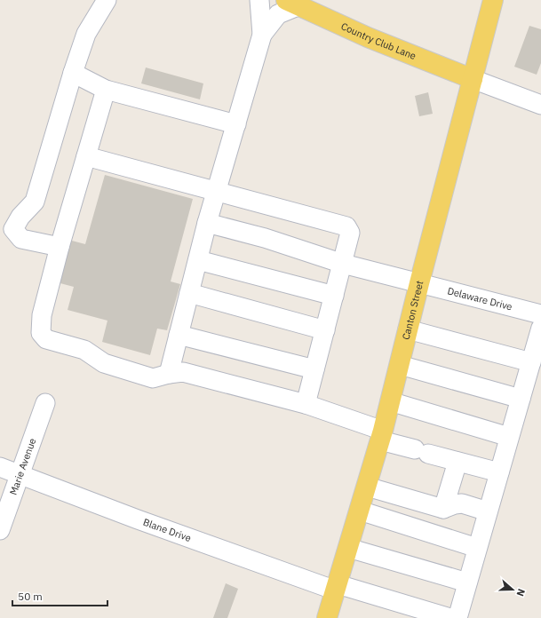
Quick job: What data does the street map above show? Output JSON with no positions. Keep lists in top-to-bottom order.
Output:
{
  "streets": {
    "main road": ["Country Club Lane", "Canton Street"],
    "street": ["Delaware Drive", "Marie Avenue", "Blane Drive"]
  },
  "crossings": [
    ["Country Club Lane", "Canton Street"],
    ["Delaware Drive", "Canton Street"],
    ["Canton Street", "Blane Drive"],
    ["Marie Avenue", "Blane Drive"]
  ],
  "scale_bar": "50 m",
  "north": "right"
}
